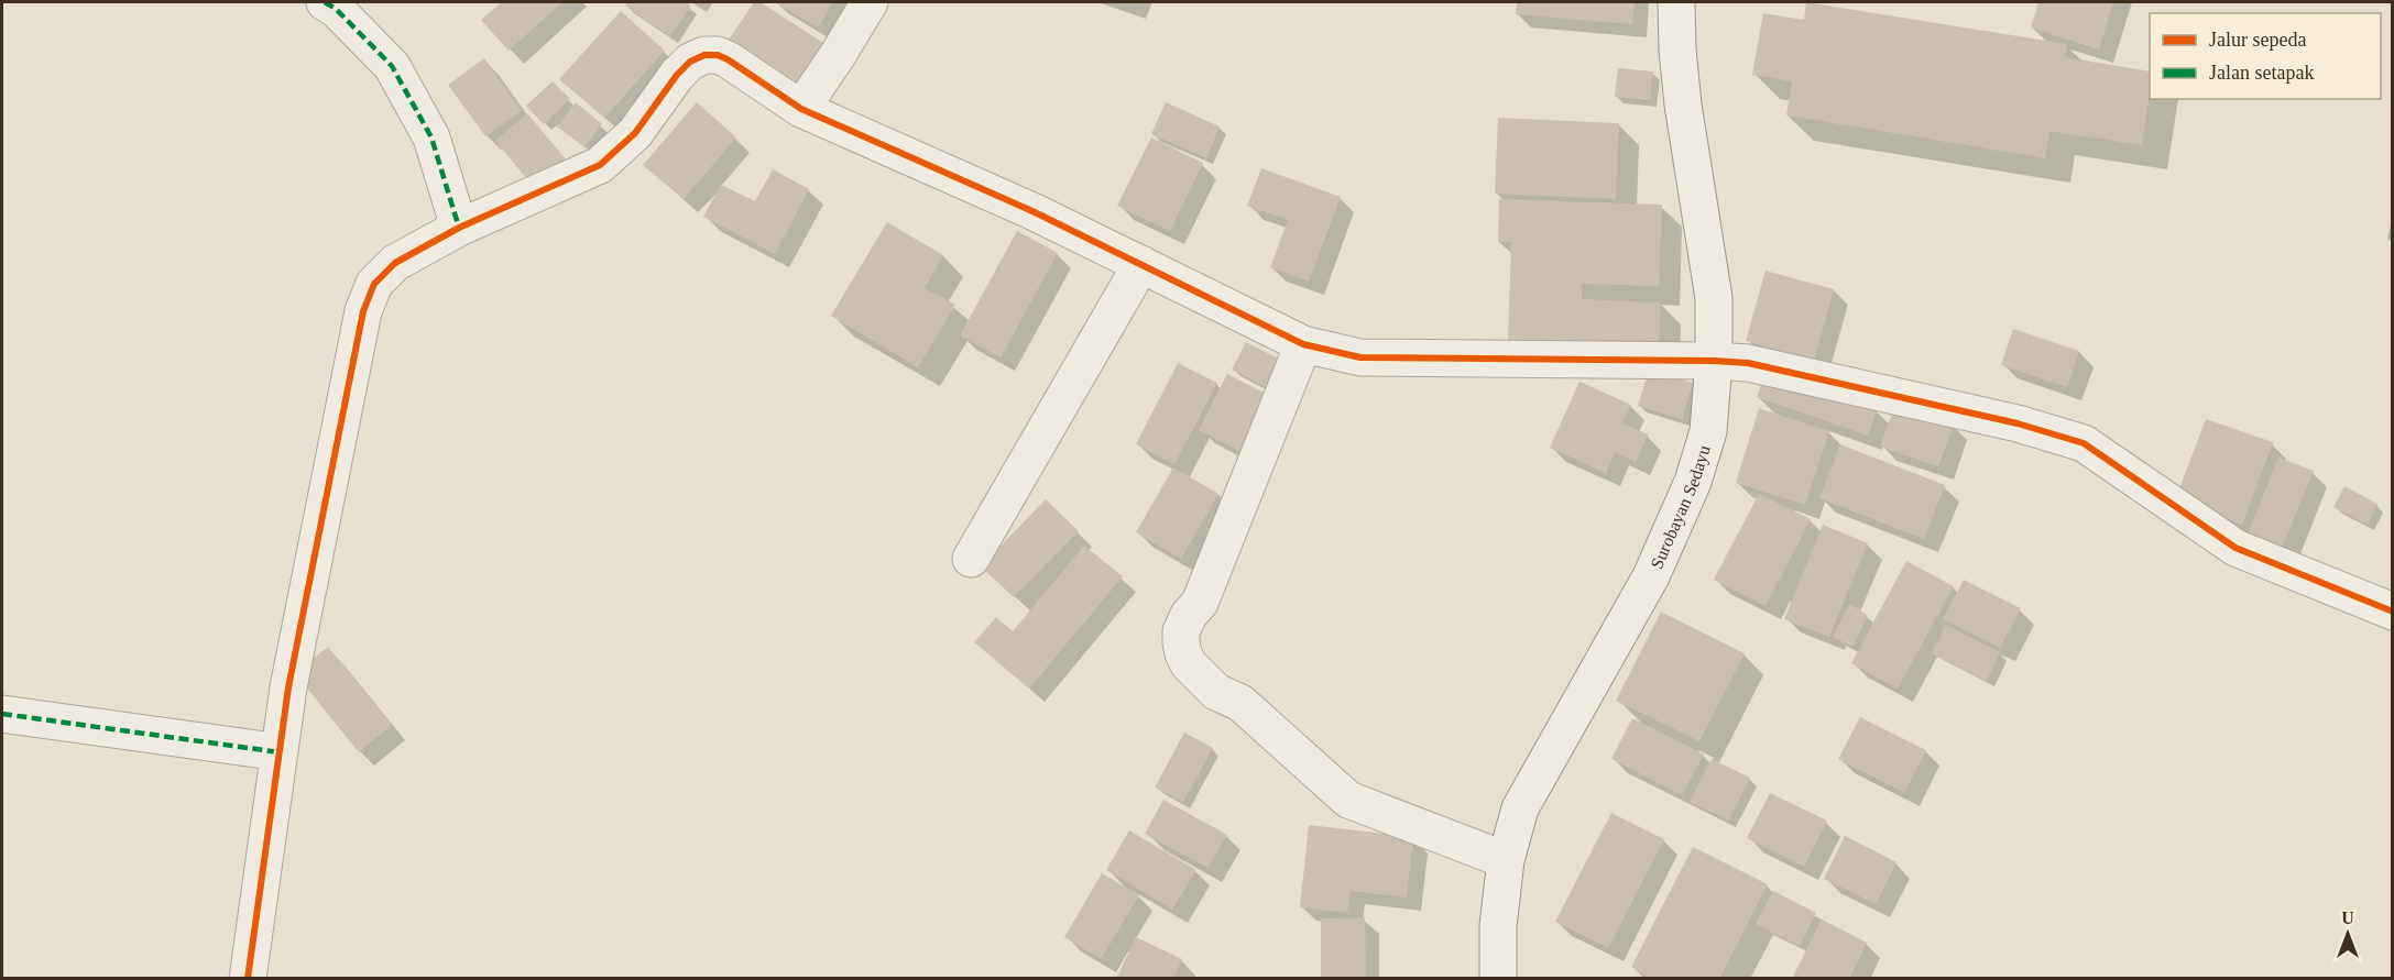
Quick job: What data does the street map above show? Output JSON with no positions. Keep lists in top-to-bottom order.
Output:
{
  "streets": {
    "street": ["Surobayan Sedayu"]
  },
  "legend": ["Jalur sepeda", "Jalan setapak"],
  "north": "top"
}
